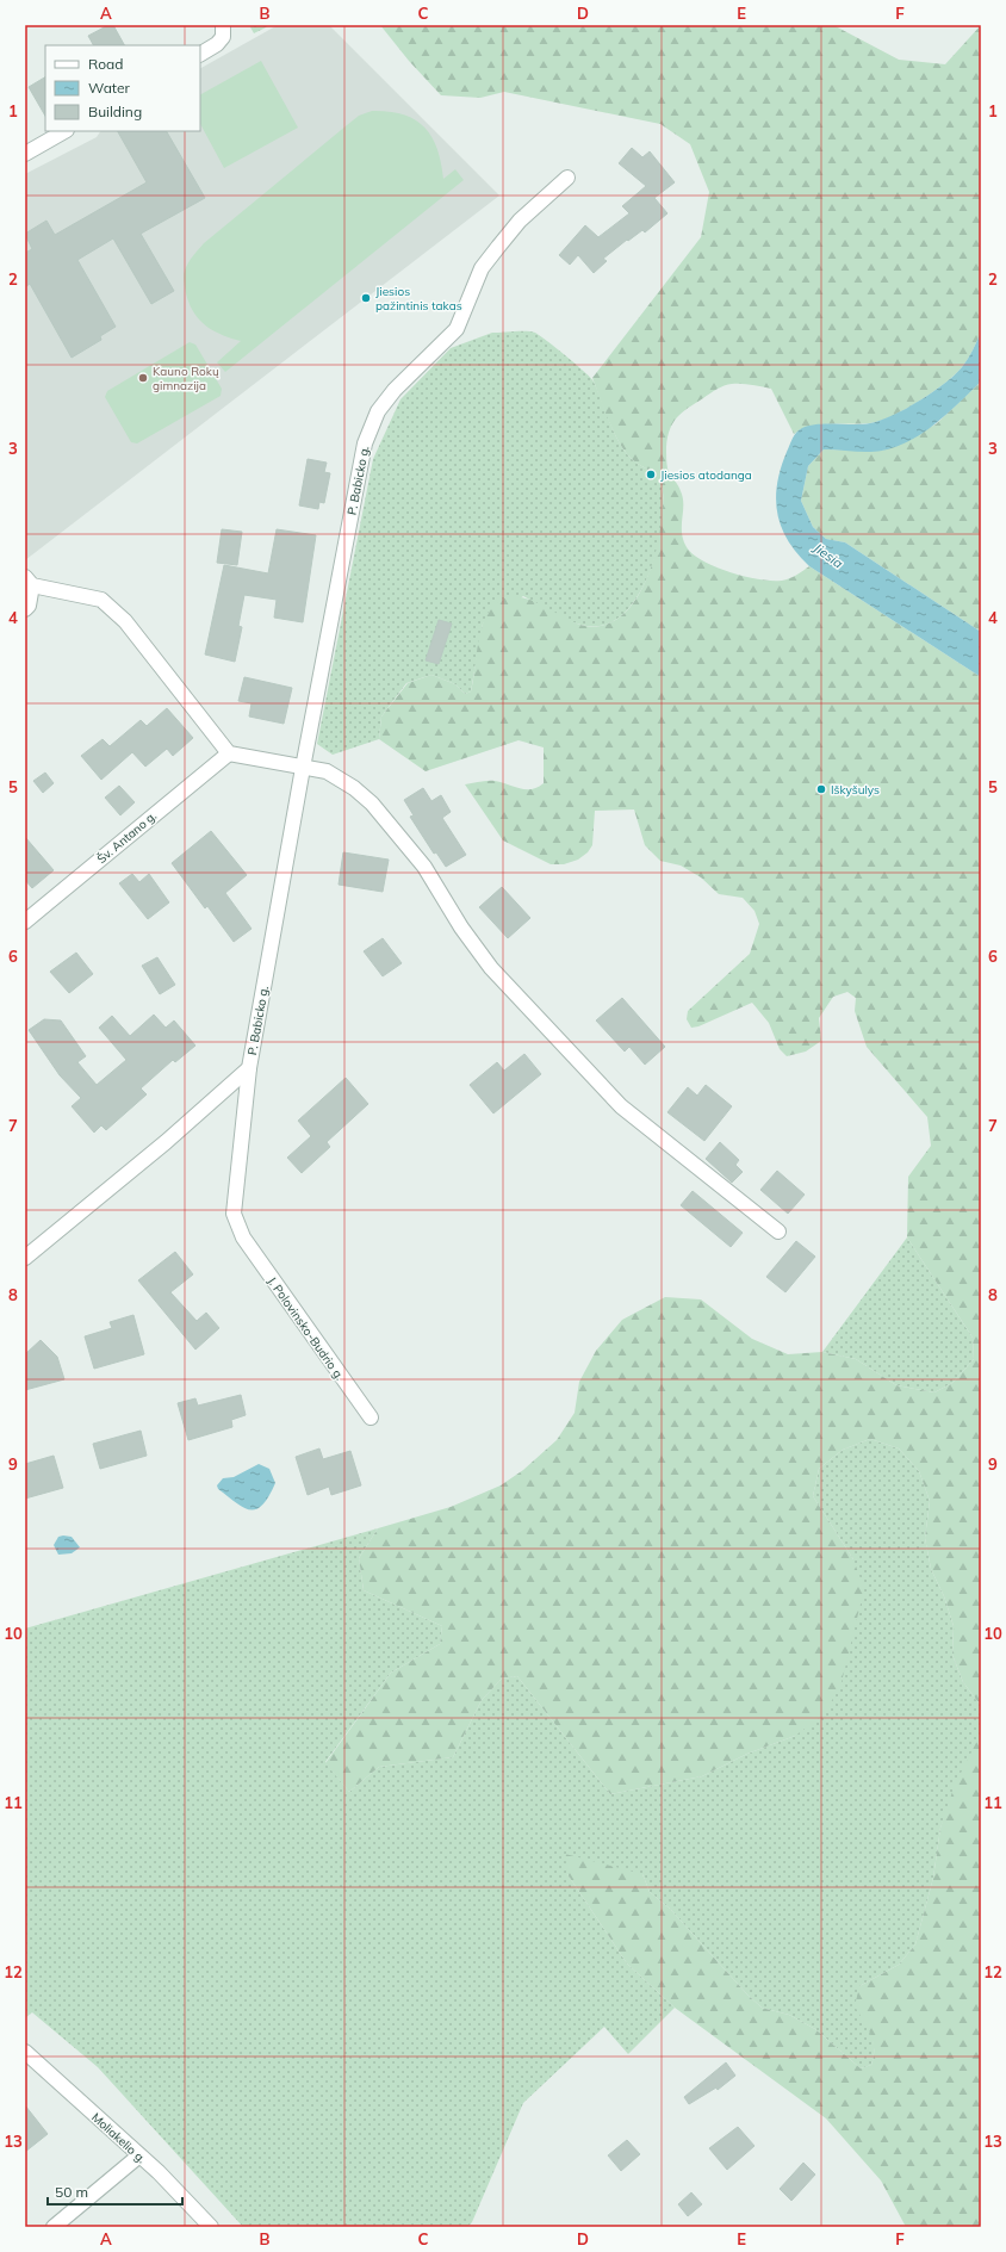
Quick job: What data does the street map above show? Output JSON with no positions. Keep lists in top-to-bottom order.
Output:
{
  "streets": {
    "street": [
      "P. Babicko g.",
      "Šv. Antano g.",
      "J. Polovinsko-Budrio g.",
      "Moliakelio g."
    ]
  },
  "crossings": [
    ["P. Babicko g.", "J. Polovinsko-Budrio g."]
  ],
  "water": ["Jiesia"],
  "places": [
    "Jiesios pažintinis takas",
    "Kauno Rokų gimnazija",
    "Jiesios atodanga",
    "Iškyšulys"
  ],
  "legend": ["Road", "Water", "Building"],
  "scale_bar": "50 m",
  "grid": {
    "columns": [
      "A",
      "B",
      "C",
      "D",
      "E",
      "F"
    ],
    "rows": [
      "1",
      "2",
      "3",
      "4",
      "5",
      "6",
      "7",
      "8",
      "9",
      "10",
      "11",
      "12",
      "13"
    ]
  }
}
